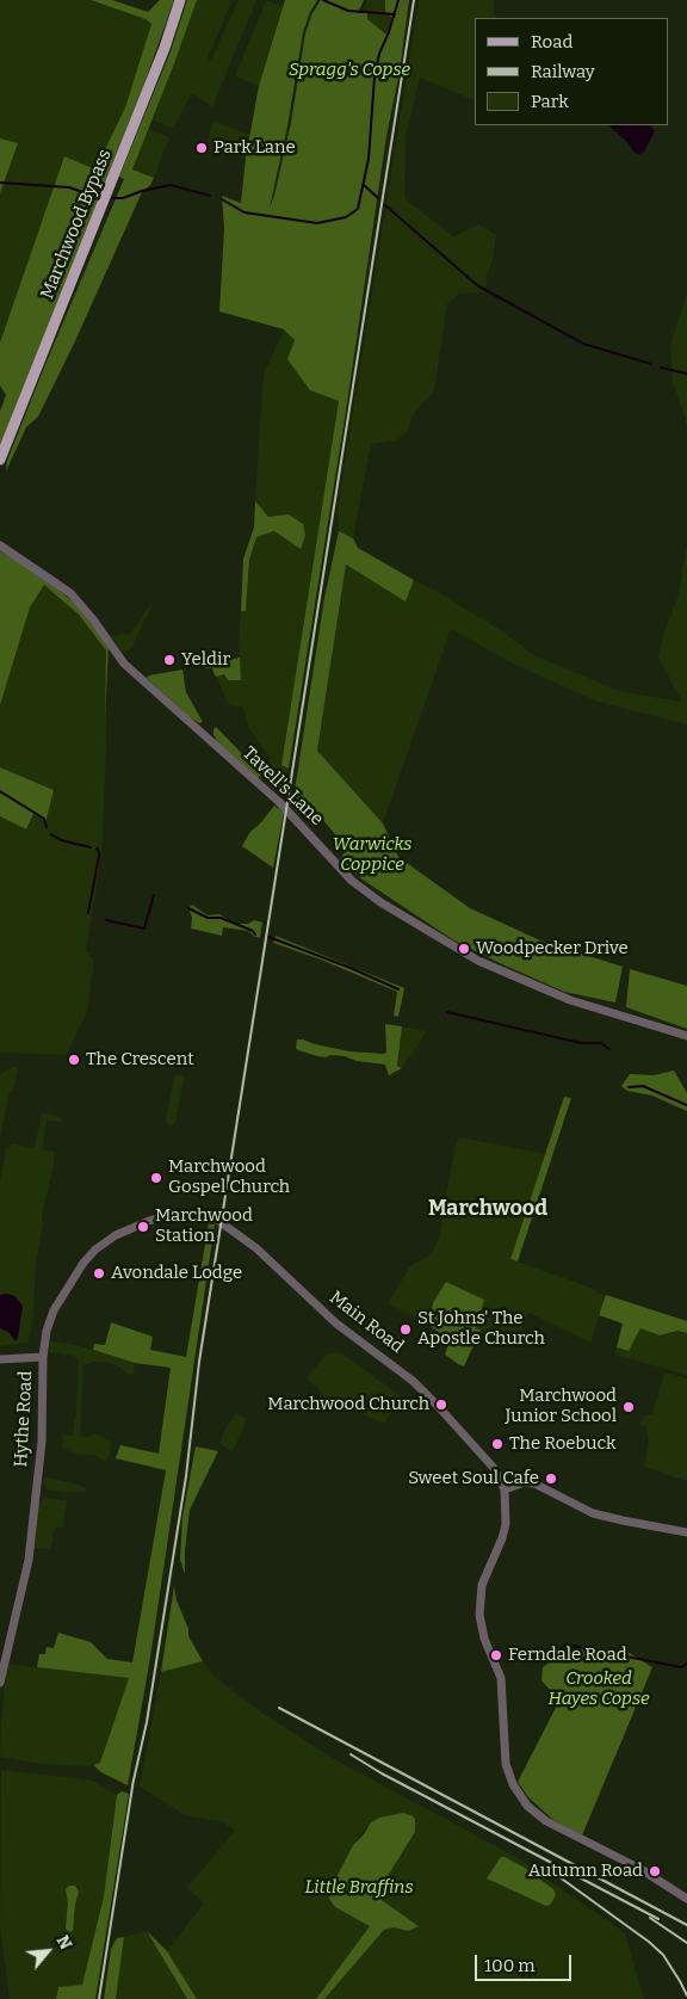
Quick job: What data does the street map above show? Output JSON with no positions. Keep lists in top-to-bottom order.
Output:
{
  "streets": {
    "main road": ["Marchwood Bypass"],
    "street": ["Tavell's Lane", "Main Road", "Hythe Road"]
  },
  "crossings": [
    ["Main Road", "Hythe Road"]
  ],
  "districts": ["Marchwood"],
  "parks": [
    "Spragg's Copse",
    "Warwicks Coppice",
    "Crooked Hayes Copse",
    "Little Braffins"
  ],
  "places": [
    "Park Lane",
    "Yeldir",
    "Woodpecker Drive",
    "The Crescent",
    "Marchwood Gospel Church",
    "Marchwood Station",
    "Avondale Lodge",
    "St Johns' The Apostle Church",
    "Marchwood Church",
    "Marchwood Junior School",
    "The Roebuck",
    "Sweet Soul Cafe",
    "Ferndale Road",
    "Autumn Road"
  ],
  "legend": ["Road", "Railway", "Park"],
  "scale_bar": "100 m",
  "north": "top right"
}
